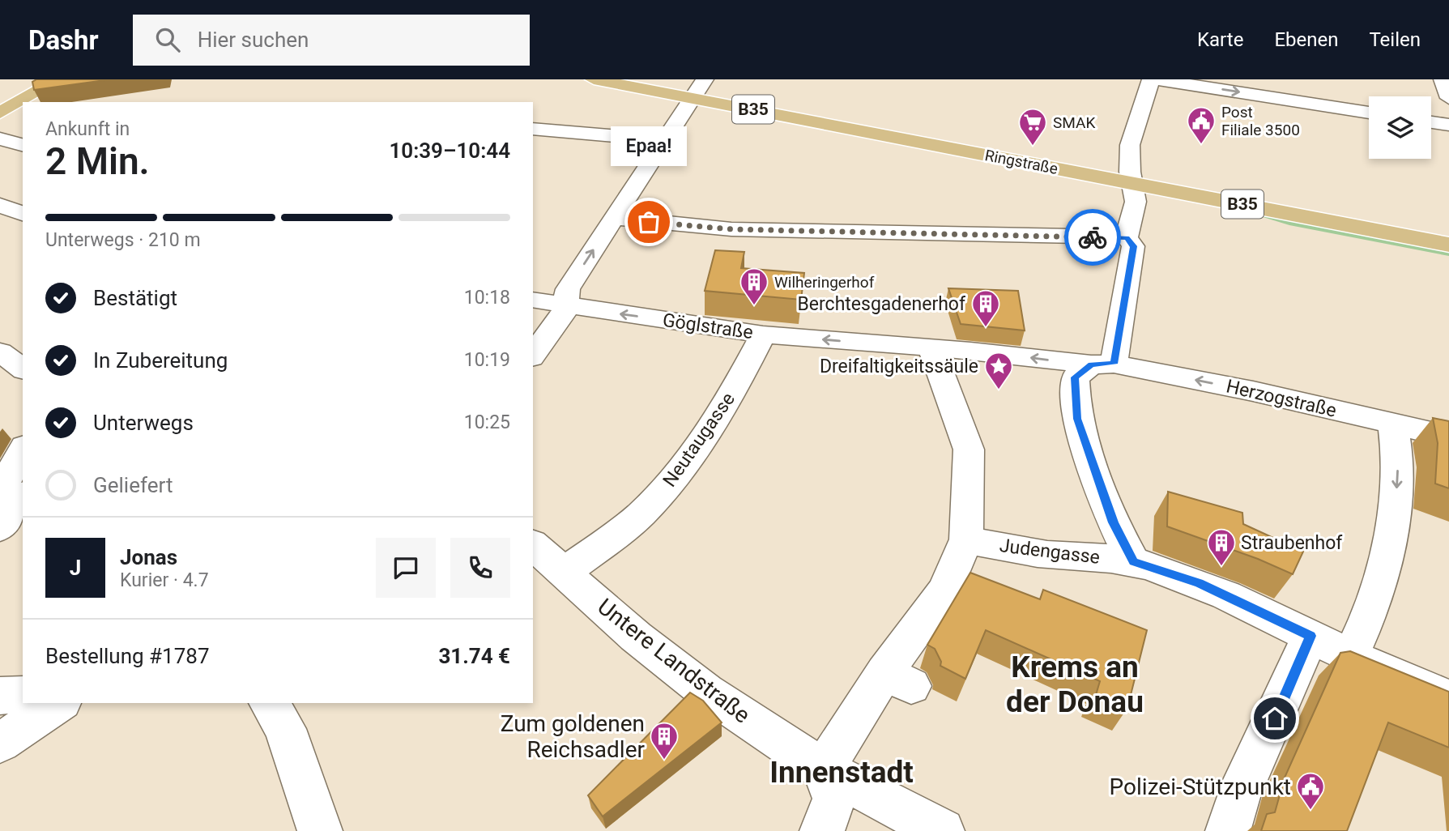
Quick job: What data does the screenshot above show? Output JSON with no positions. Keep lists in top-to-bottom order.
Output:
{
  "streets": {
    "main road": ["B35", "Ringstraße"],
    "street": [
      "Göglstraße",
      "Herzogstraße",
      "Neutaugasse",
      "Judengasse",
      "Untere Landstraße"
    ]
  },
  "crossings": [
    ["Göglstraße", "Herzogstraße"],
    ["Göglstraße", "Neutaugasse"],
    ["Neutaugasse", "Untere Landstraße"]
  ],
  "districts": ["Krems an der Donau", "Innenstadt"],
  "places": {
    "public building": ["Post Filiale 3500", "Polizei-Stützpunkt"],
    "supermarket": ["SMAK"],
    "other": ["Epaa!"],
    "building": [
      "Wilheringerhof",
      "Berchtesgadenerhof",
      "Straubenhof",
      "Zum goldenen Reichsadler"
    ],
    "place": ["Dreifaltigkeitssäule"]
  },
  "page": {
    "header": "Dashr",
    "search": "Hier suchen",
    "nav": ["Karte", "Ebenen", "Teilen"],
    "heading": ["2 Min.", "Ankunft in", "10:39–10:44"],
    "panel": [
      "Jonas",
      "Kurier · 4.7",
      "Bestellung #1787",
      "31.74 €"
    ],
    "bubble": "Epaa!",
    "bar": "Unterwegs · 210 m",
    "list": [
      ["Bestätigt", "10:18"],
      ["In Zubereitung", "10:19"],
      ["Unterwegs", "10:25"],
      "Geliefert"
    ],
    "round": "J"
  }
}
